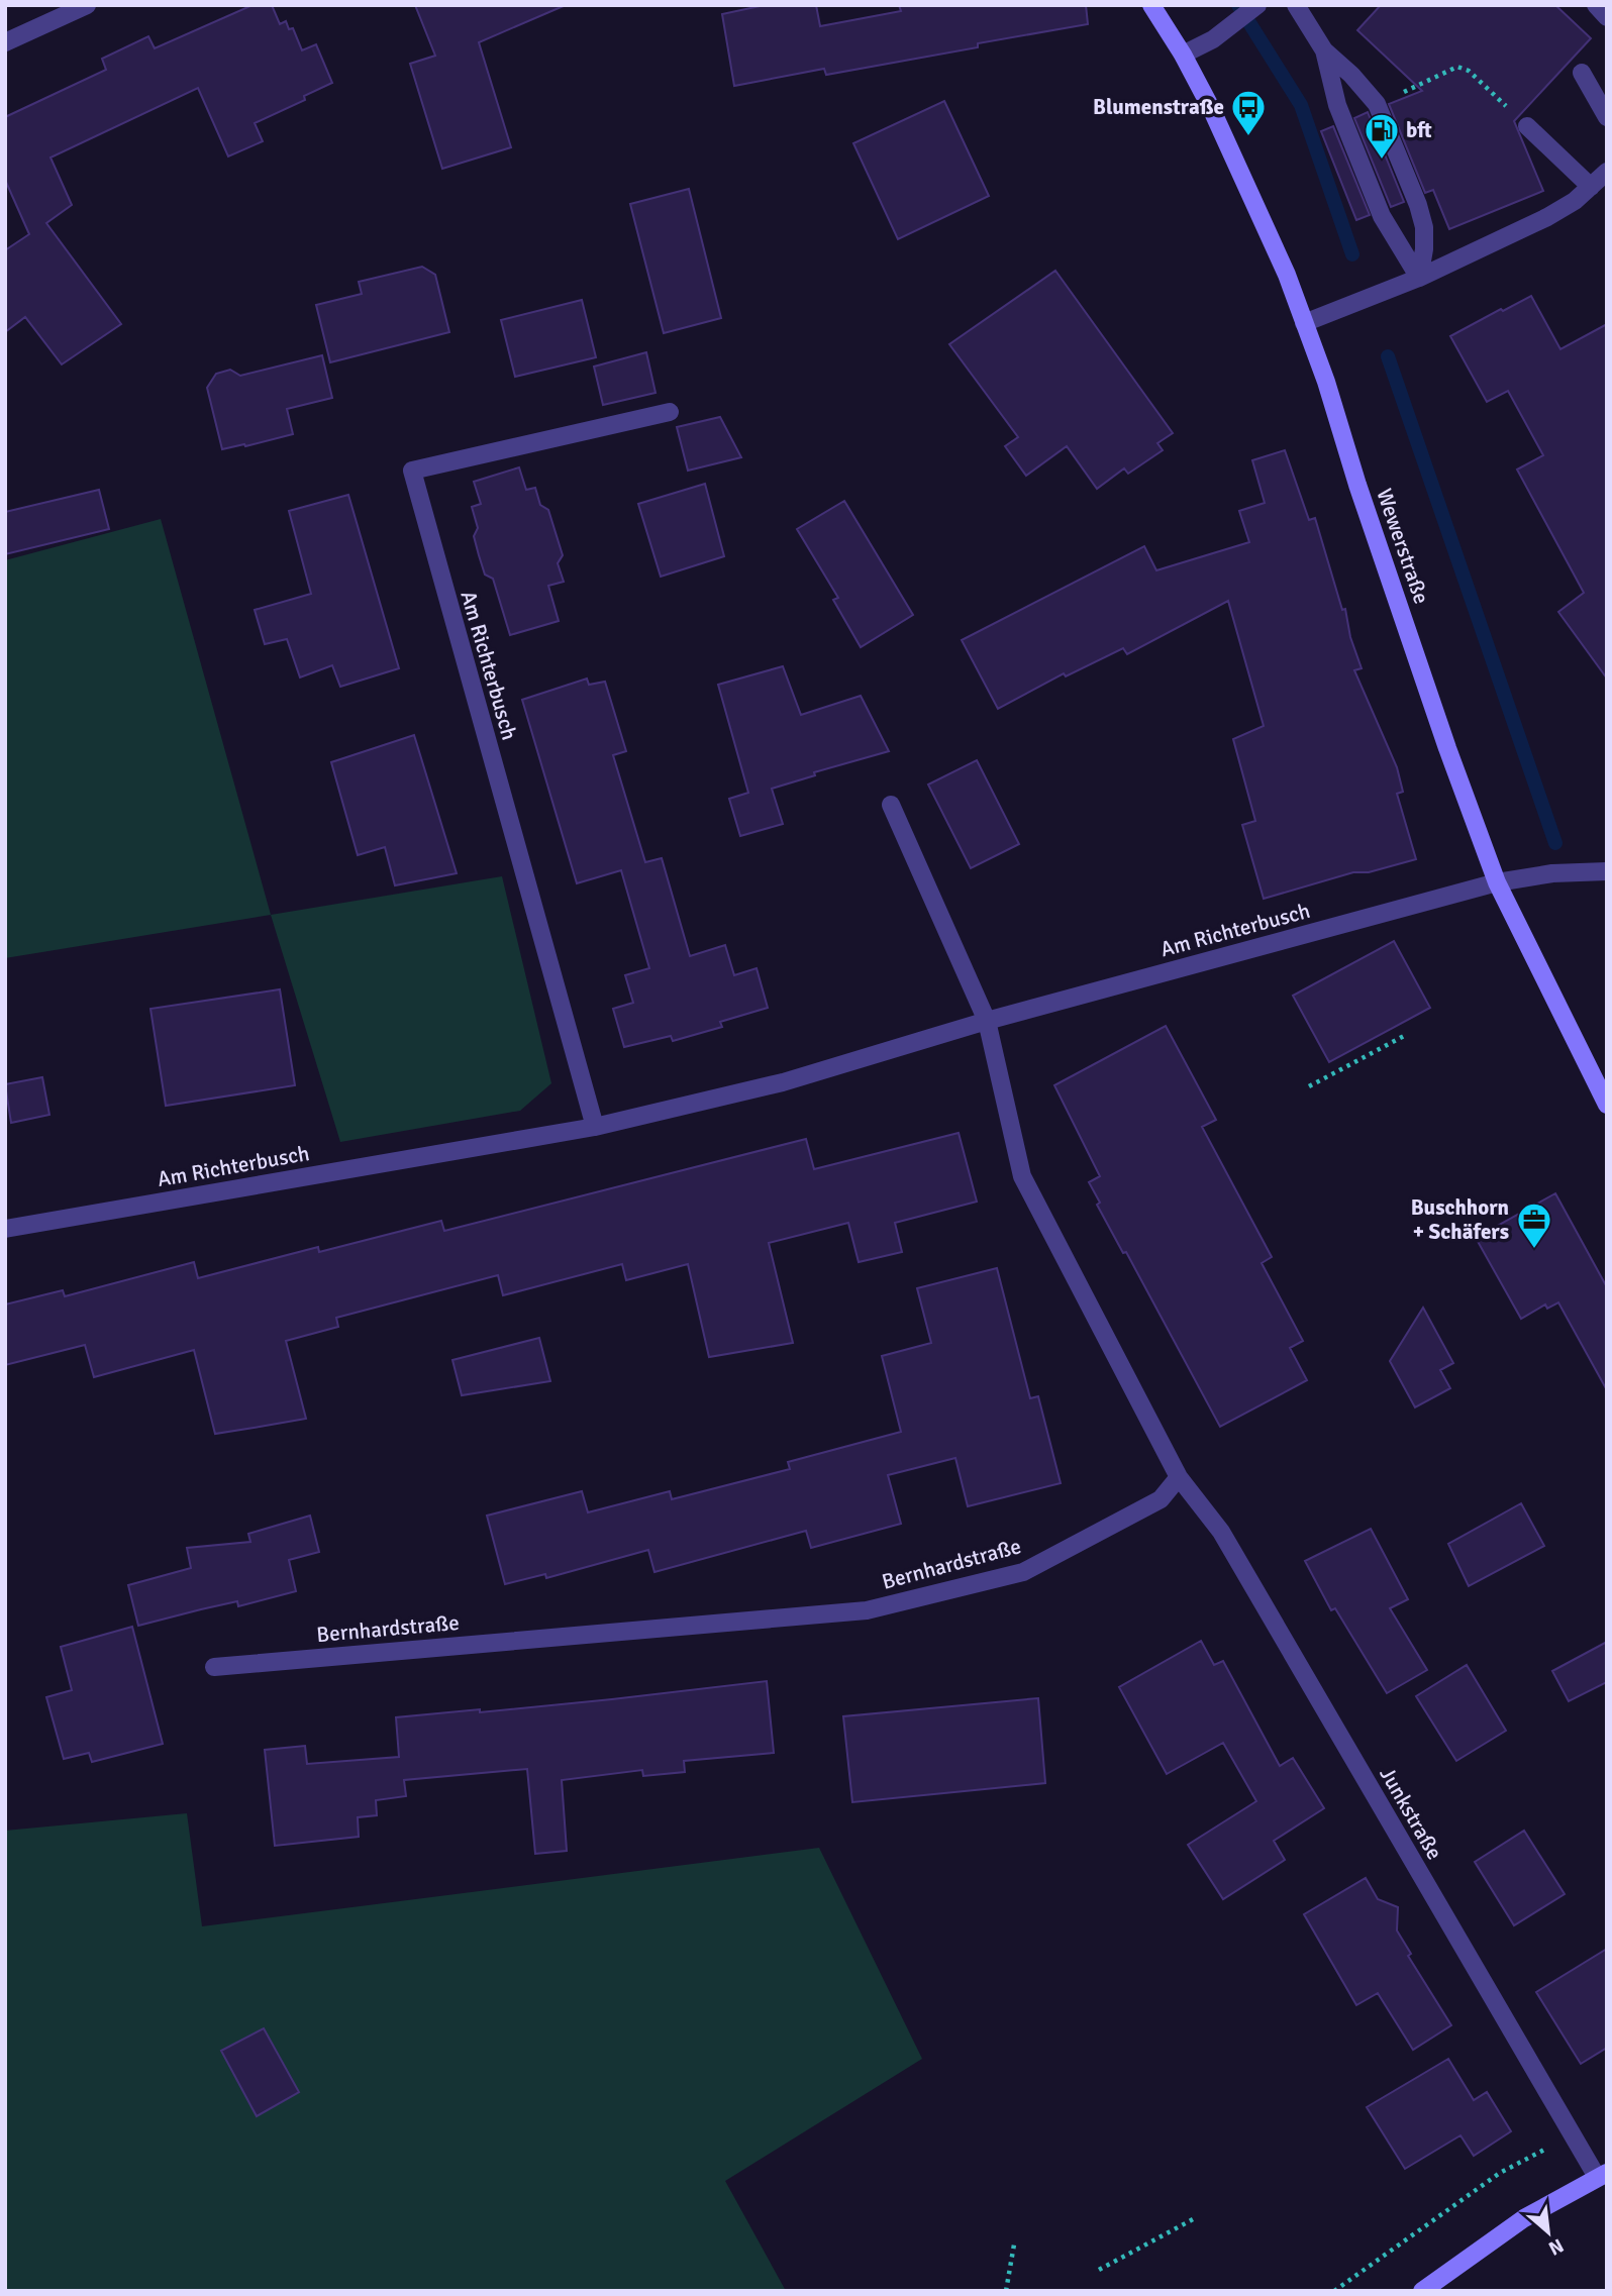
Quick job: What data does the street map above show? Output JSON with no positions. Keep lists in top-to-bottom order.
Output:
{
  "streets": {
    "main road": ["Wewerstraße"],
    "street": ["Am Richterbusch", "Bernhardstraße", "Junkstraße"]
  },
  "crossings": [
    ["Wewerstraße", "Am Richterbusch"],
    ["Bernhardstraße", "Junkstraße"]
  ],
  "places": {
    "bus stop": ["Blumenstraße"],
    "fuel station": ["bft"],
    "office": ["Buschhorn + Schäfers"]
  },
  "north": "bottom right"
}
